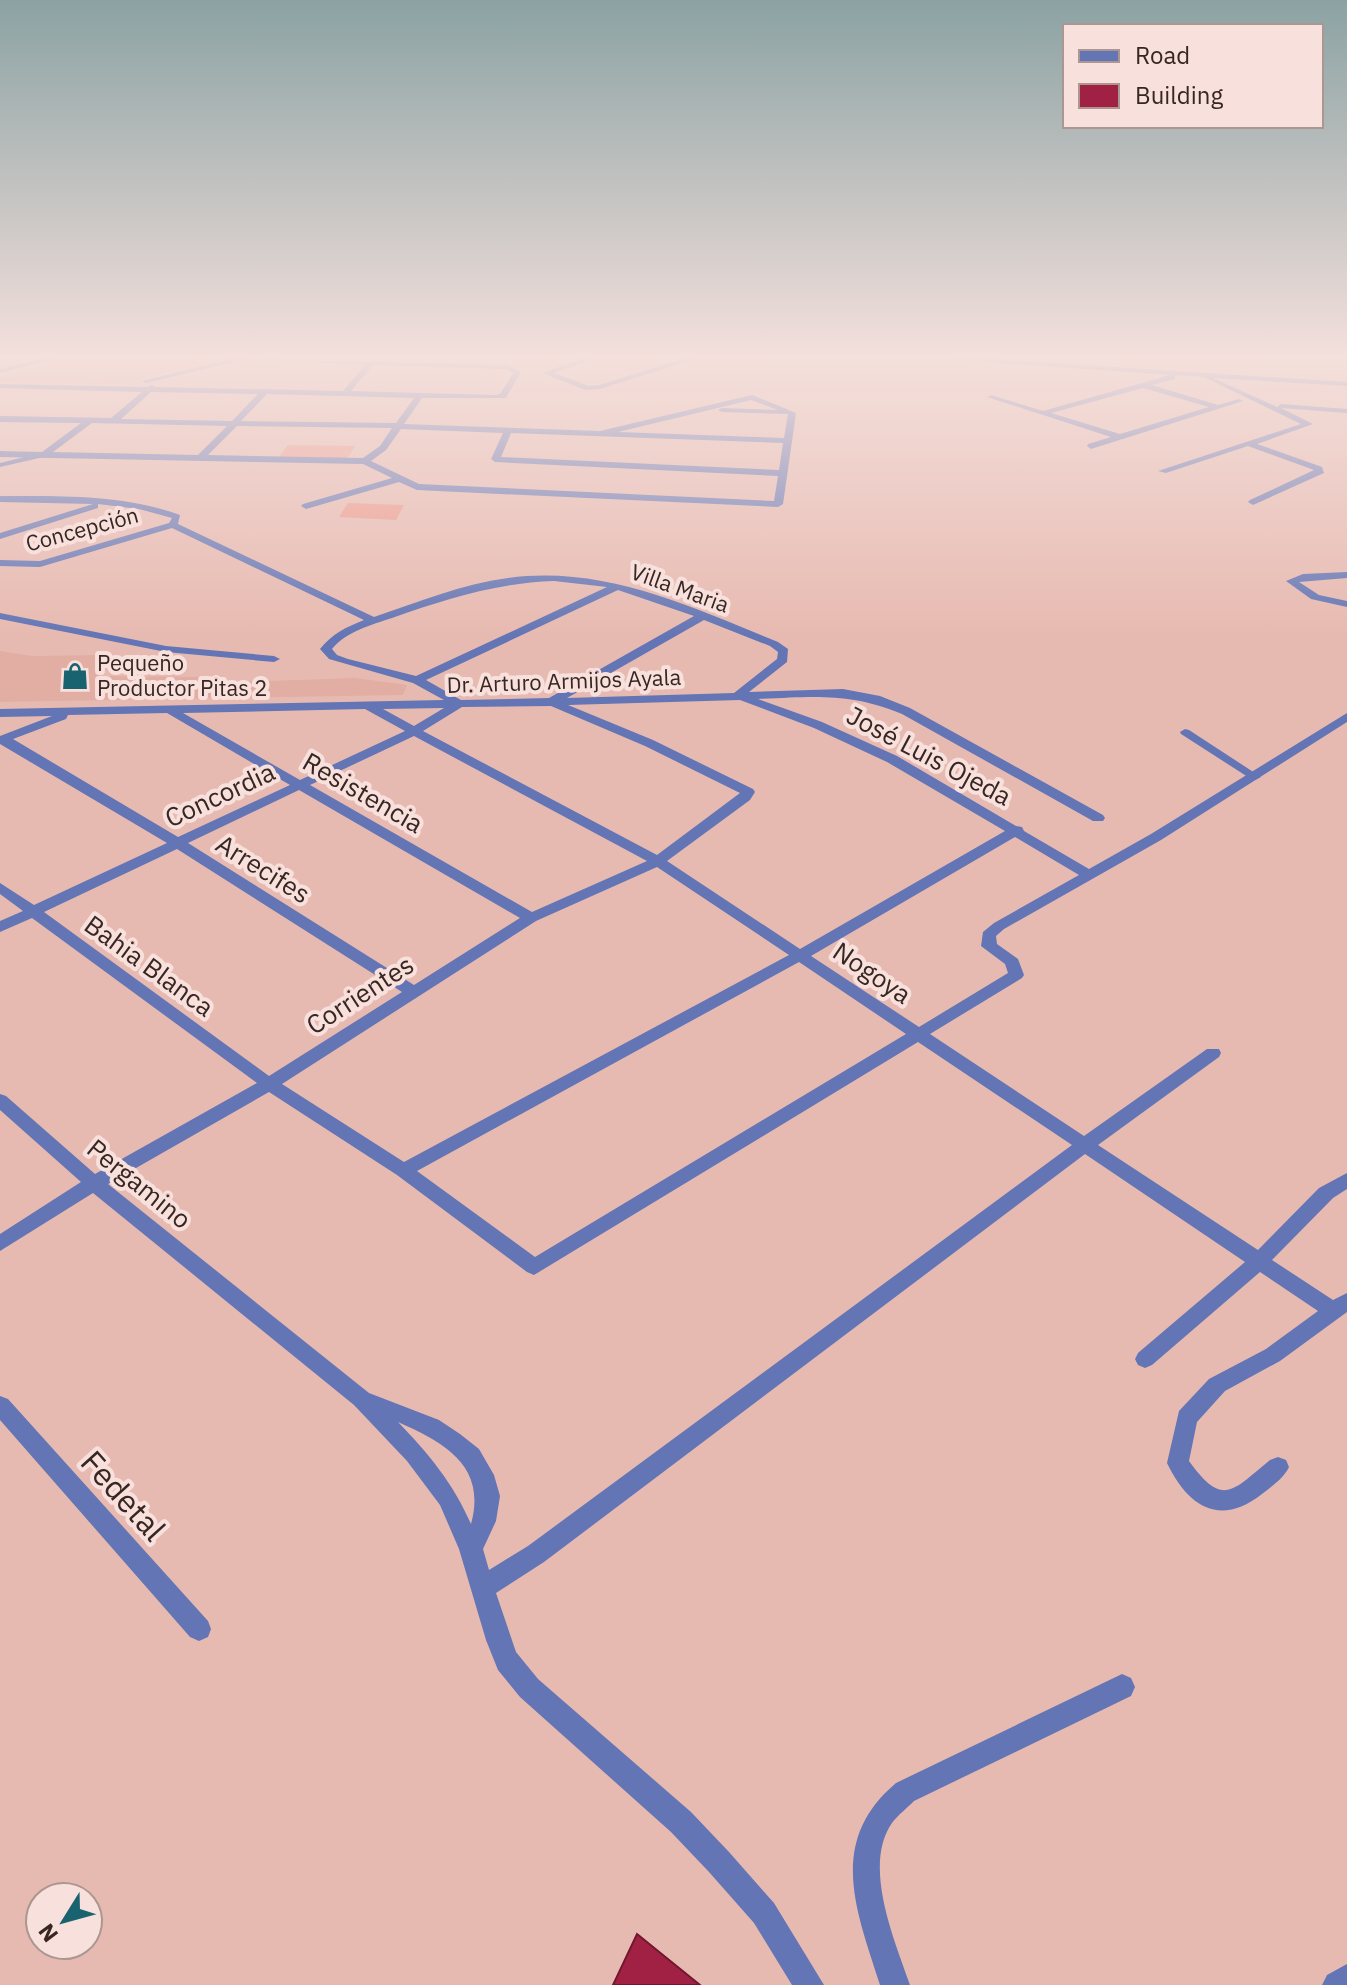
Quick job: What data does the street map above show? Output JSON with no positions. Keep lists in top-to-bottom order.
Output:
{
  "streets": {
    "street": [
      "Concepción",
      "Villa Maria",
      "Dr. Arturo Armijos Ayala",
      "José Luis Ojeda",
      "Resistencia",
      "Concordia",
      "Arrecifes",
      "Bahia Blanca",
      "Nogoya",
      "Corrientes",
      "Pergamino",
      "Fedetal"
    ]
  },
  "crossings": [
    ["Villa Maria", "Dr. Arturo Armijos Ayala"],
    ["Villa Maria", "José Luis Ojeda"],
    ["Dr. Arturo Armijos Ayala", "José Luis Ojeda"],
    ["Dr. Arturo Armijos Ayala", "Resistencia"],
    ["Dr. Arturo Armijos Ayala", "Concordia"],
    ["Dr. Arturo Armijos Ayala", "Nogoya"],
    ["Dr. Arturo Armijos Ayala", "Corrientes"],
    ["Resistencia", "Concordia"],
    ["Resistencia", "Corrientes"],
    ["Concordia", "Arrecifes"],
    ["Concordia", "Bahia Blanca"],
    ["Concordia", "Nogoya"],
    ["Arrecifes", "Corrientes"],
    ["Bahia Blanca", "Nogoya"],
    ["Bahia Blanca", "Corrientes"],
    ["Nogoya", "Corrientes"],
    ["Corrientes", "Pergamino"]
  ],
  "places": {
    "shop": ["Pequeño Productor Pitas 2"]
  },
  "legend": ["Road", "Building"],
  "north": "bottom left"
}
